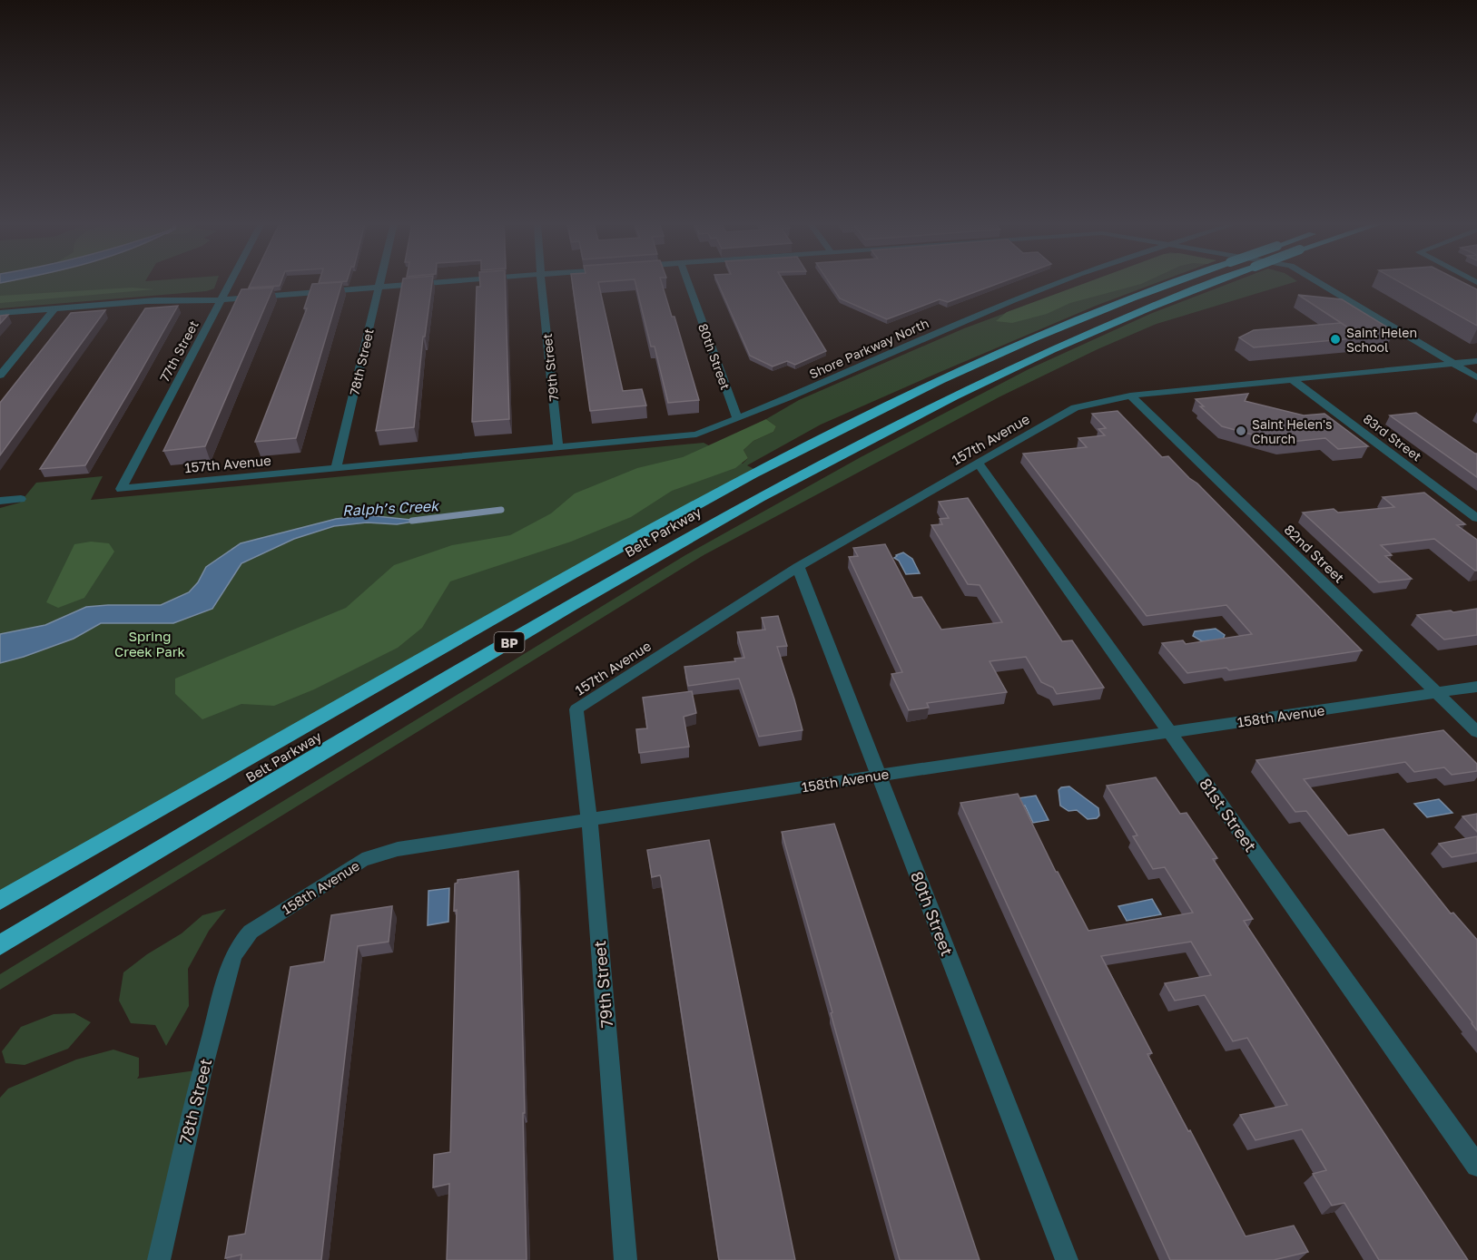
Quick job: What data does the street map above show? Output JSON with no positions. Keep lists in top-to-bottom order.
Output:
{
  "streets": {
    "highway": ["Belt Parkway", "BP"],
    "street": [
      "Shore Parkway North",
      "77th Street",
      "80th Street",
      "78th Street",
      "79th Street",
      "83rd Street",
      "157th Avenue",
      "82nd Street",
      "158th Avenue",
      "81st Street"
    ]
  },
  "crossings": [
    ["Shore Parkway North", "80th Street"],
    ["Shore Parkway North", "157th Avenue"],
    ["77th Street", "157th Avenue"],
    ["80th Street", "157th Avenue"],
    ["80th Street", "158th Avenue"],
    ["78th Street", "157th Avenue"],
    ["78th Street", "158th Avenue"],
    ["79th Street", "157th Avenue"],
    ["79th Street", "158th Avenue"],
    ["83rd Street", "157th Avenue"],
    ["157th Avenue", "82nd Street"],
    ["157th Avenue", "81st Street"],
    ["82nd Street", "158th Avenue"],
    ["158th Avenue", "81st Street"]
  ],
  "water": ["Ralph’s Creek"],
  "parks": ["Spring Creek Park"],
  "places": ["Saint Helen School", "Saint Helen's Church"]
}
